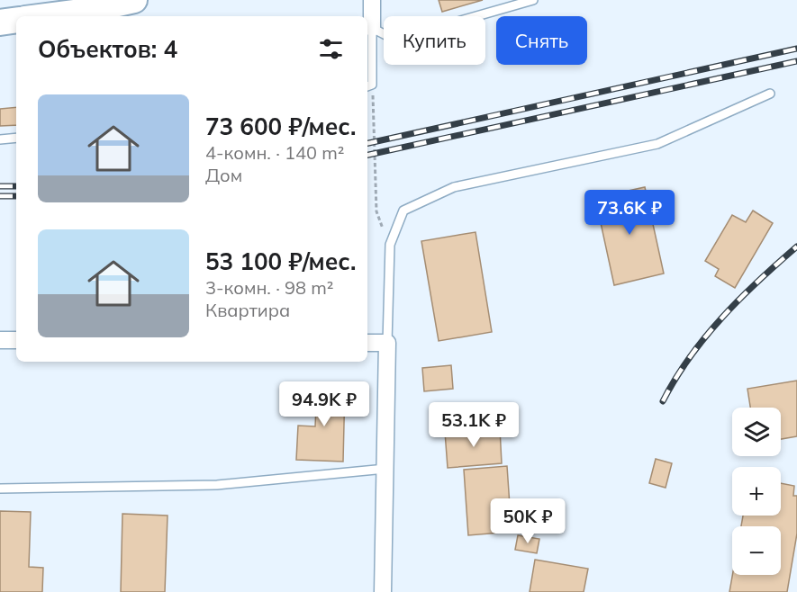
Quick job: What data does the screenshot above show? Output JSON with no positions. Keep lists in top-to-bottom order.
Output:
{
  "page": {
    "chip": ["Купить", "Снять"],
    "heading": "Объектов: 4",
    "list": [
      {
        "name": "73 600 ₽/мес.",
        "note": "4-комн. · 140 m² · Дом"
      },
      {
        "name": "53 100 ₽/мес.",
        "note": "3-комн. · 98 m² · Квартира"
      }
    ],
    "price": [
      "73.6K ₽",
      "94.9K ₽",
      "53.1K ₽",
      "50K ₽"
    ],
    "map_buttons": ["+", "−"]
  }
}
